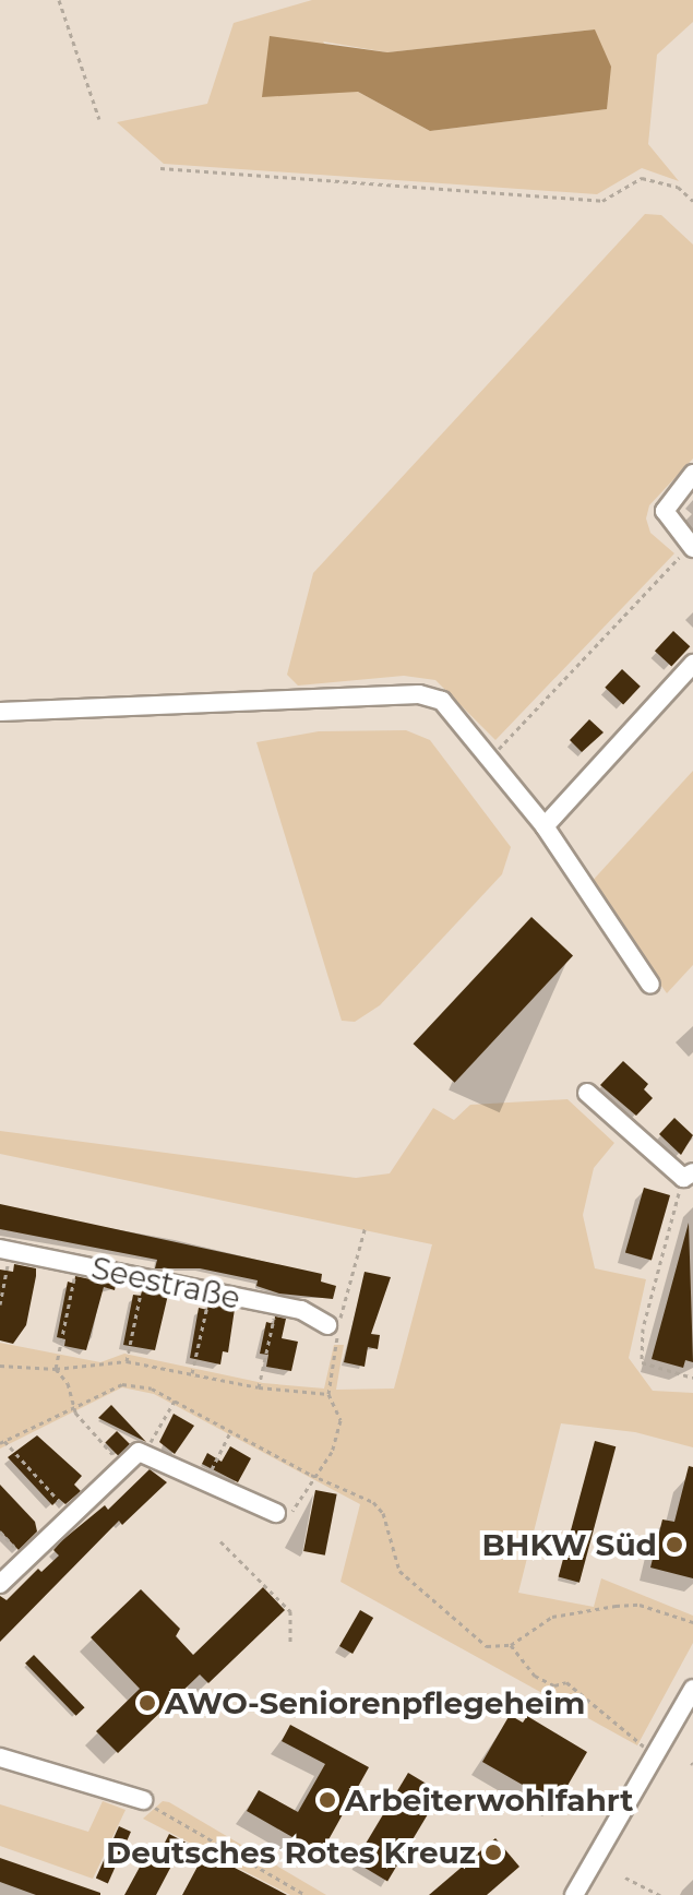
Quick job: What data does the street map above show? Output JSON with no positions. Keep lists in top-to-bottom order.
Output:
{
  "streets": {
    "street": ["Seestraße"]
  },
  "places": [
    "BHKW Süd",
    "AWO-Seniorenpflegeheim",
    "Arbeiterwohlfahrt",
    "Deutsches Rotes Kreuz"
  ]
}
